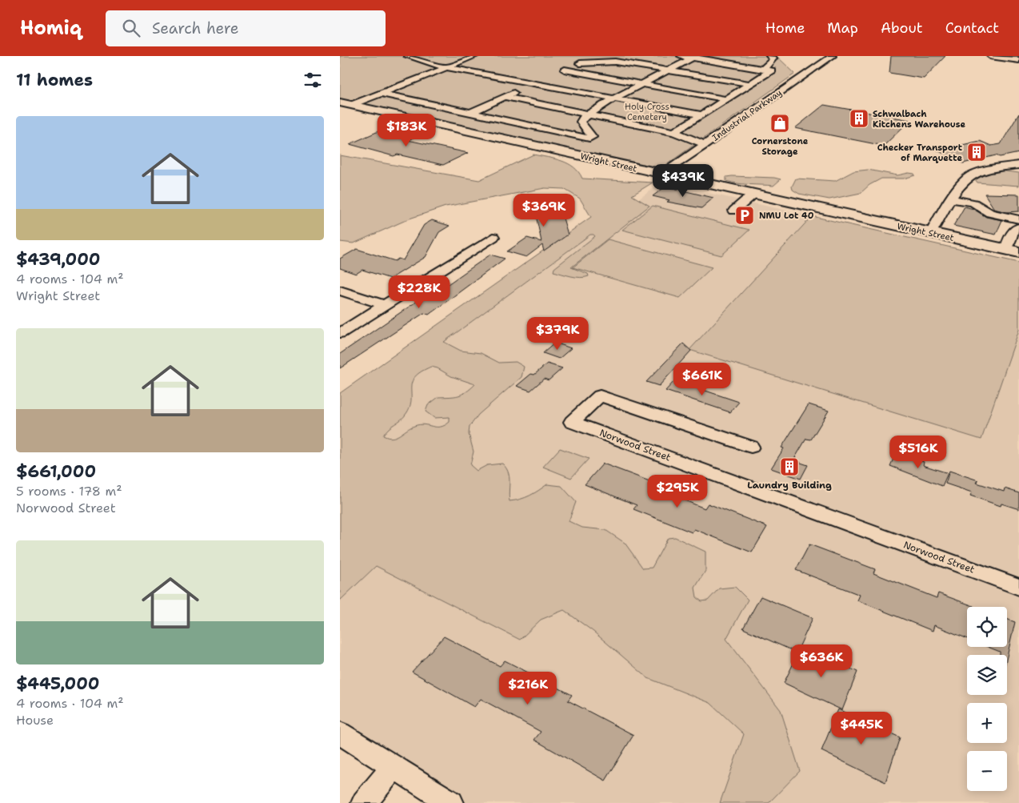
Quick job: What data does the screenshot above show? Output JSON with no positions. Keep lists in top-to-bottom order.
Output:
{
  "streets": {
    "main road": ["Wright Street"],
    "street": ["Industrial Parkway", "Norwood Street"]
  },
  "crossings": [
    ["Industrial Parkway", "Wright Street"]
  ],
  "parks": ["Holy Cross Cemetery"],
  "places": {
    "building": ["Schwalbach Kitchens Warehouse", "Checker Transport of Marquette", "Laundry Building"],
    "shop": ["Cornerstone Storage"],
    "parking": ["NMU Lot 40"]
  },
  "page": {
    "header": "Homiq",
    "search": "Search here",
    "nav": [
      "Home",
      "Map",
      "About",
      "Contact"
    ],
    "heading": "11 homes",
    "list": [
      {
        "name": "$439,000",
        "note": "4 rooms · 104 m² · Wright Street"
      },
      {
        "name": "$661,000",
        "note": "5 rooms · 178 m² · Norwood Street"
      },
      {
        "name": "$445,000",
        "note": "4 rooms · 104 m² · House"
      }
    ],
    "price": [
      "$183K",
      "$439K",
      "$369K",
      "$228K",
      "$379K",
      "$661K",
      "$516K",
      "$295K",
      "$636K",
      "$216K",
      "$445K"
    ],
    "map_buttons": ["+", "−"]
  }
}
